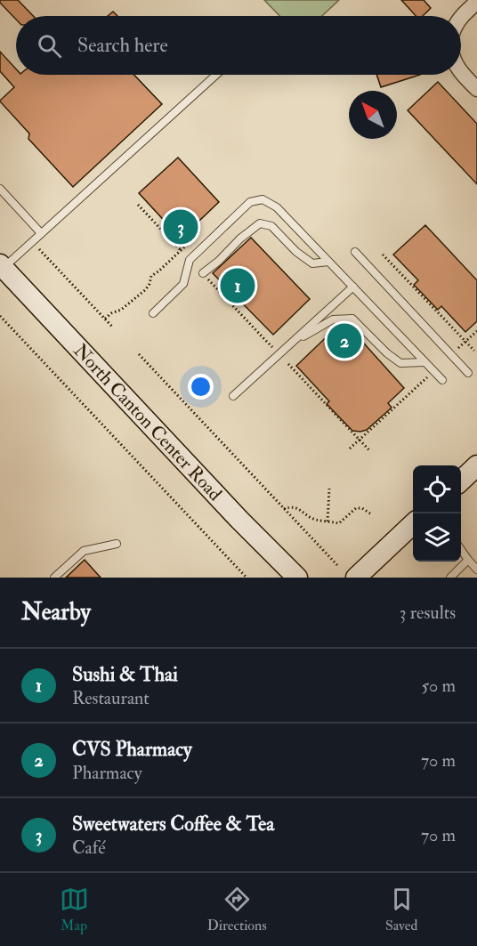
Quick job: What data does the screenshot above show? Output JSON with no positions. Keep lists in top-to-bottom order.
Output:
{
  "streets": {
    "main road": ["North Canton Center Road"]
  },
  "north": "top left",
  "page": {
    "search": "Search here",
    "pins": ["3", "1", "2"],
    "heading": ["Nearby", "3 results"],
    "list": [
      {
        "mark": "1",
        "name": "Sushi & Thai",
        "note": "Restaurant",
        "value": "50 m"
      },
      {
        "mark": "2",
        "name": "CVS Pharmacy",
        "note": "Pharmacy",
        "value": "70 m"
      },
      {
        "mark": "3",
        "name": "Sweetwaters Coffee & Tea",
        "note": "Café",
        "value": "70 m"
      }
    ],
    "nav": ["Map", "Directions", "Saved"]
  }
}
